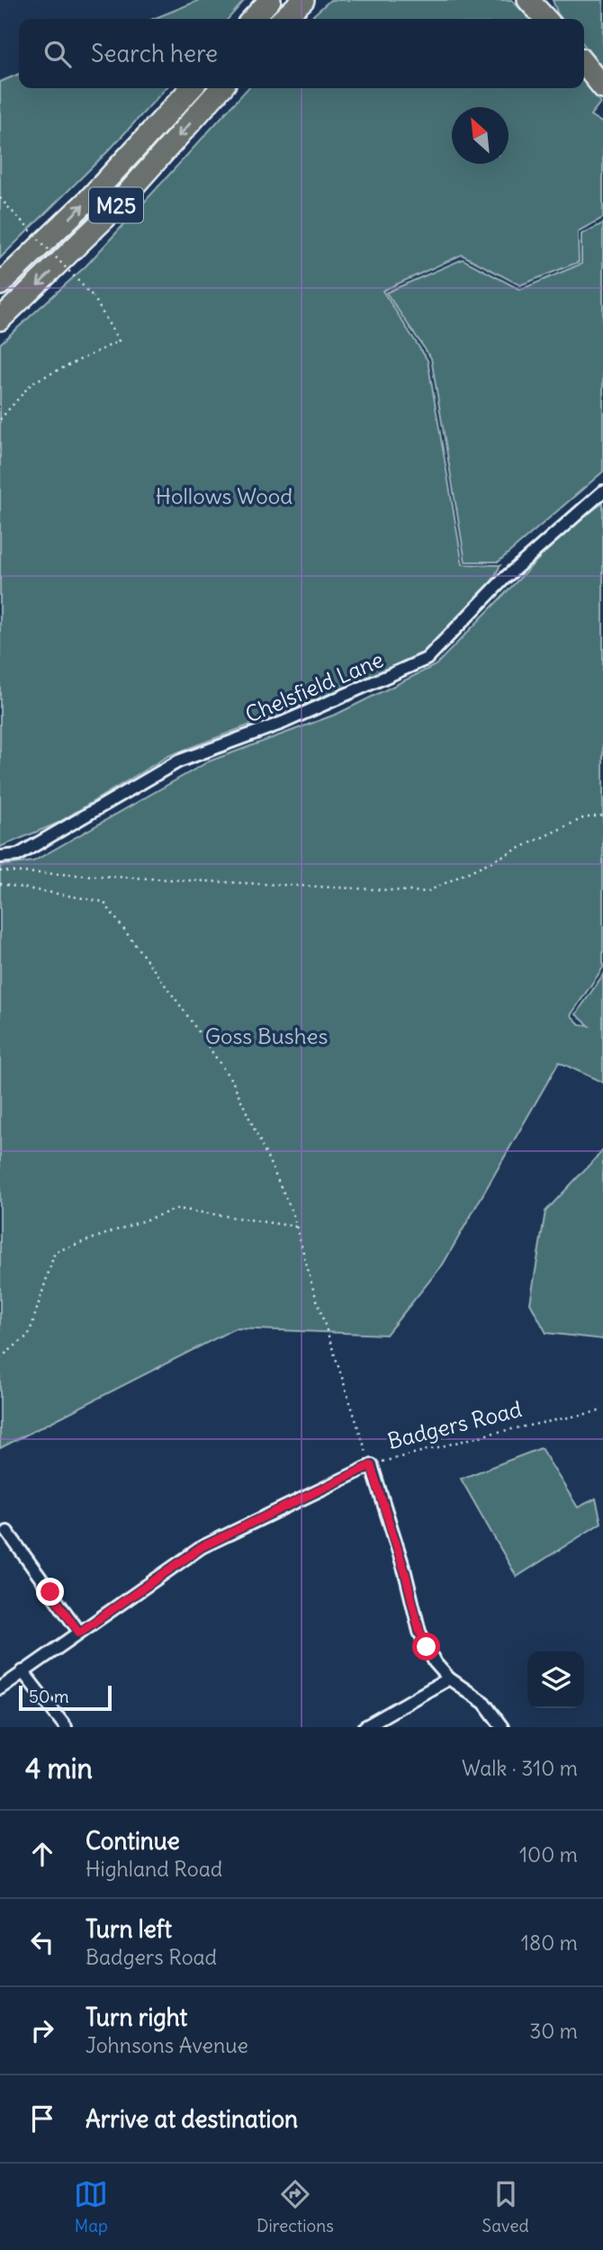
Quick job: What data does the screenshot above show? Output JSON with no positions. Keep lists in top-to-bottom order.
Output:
{
  "streets": {
    "highway": ["M25"],
    "street": ["Chelsfield Lane", "Badgers Road"]
  },
  "parks": ["Hollows Wood", "Goss Bushes"],
  "scale_bar": "50 m",
  "north": "top left",
  "page": {
    "search": "Search here",
    "scale": "50 m",
    "heading": ["4 min", "Walk · 310 m"],
    "list": [
      ["Continue", "Highland Road", "100 m"],
      ["Turn left", "Badgers Road", "180 m"],
      ["Turn right", "Johnsons Avenue", "30 m"],
      "Arrive at destination"
    ],
    "nav": ["Map", "Directions", "Saved"]
  }
}
